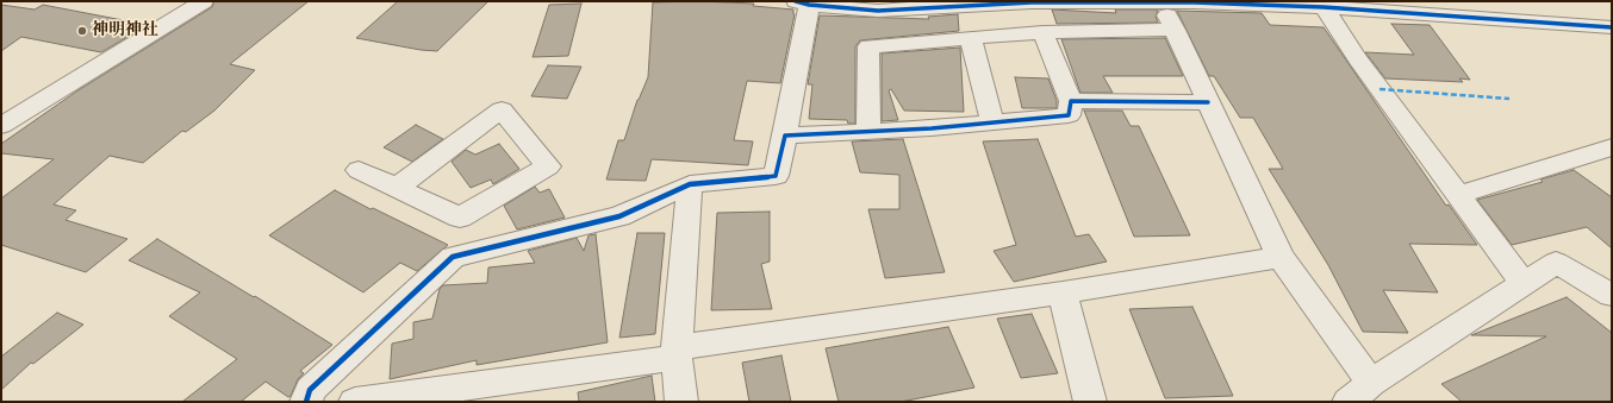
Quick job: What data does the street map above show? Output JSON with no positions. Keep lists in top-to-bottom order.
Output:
{
  "places": ["神明神社"]
}
